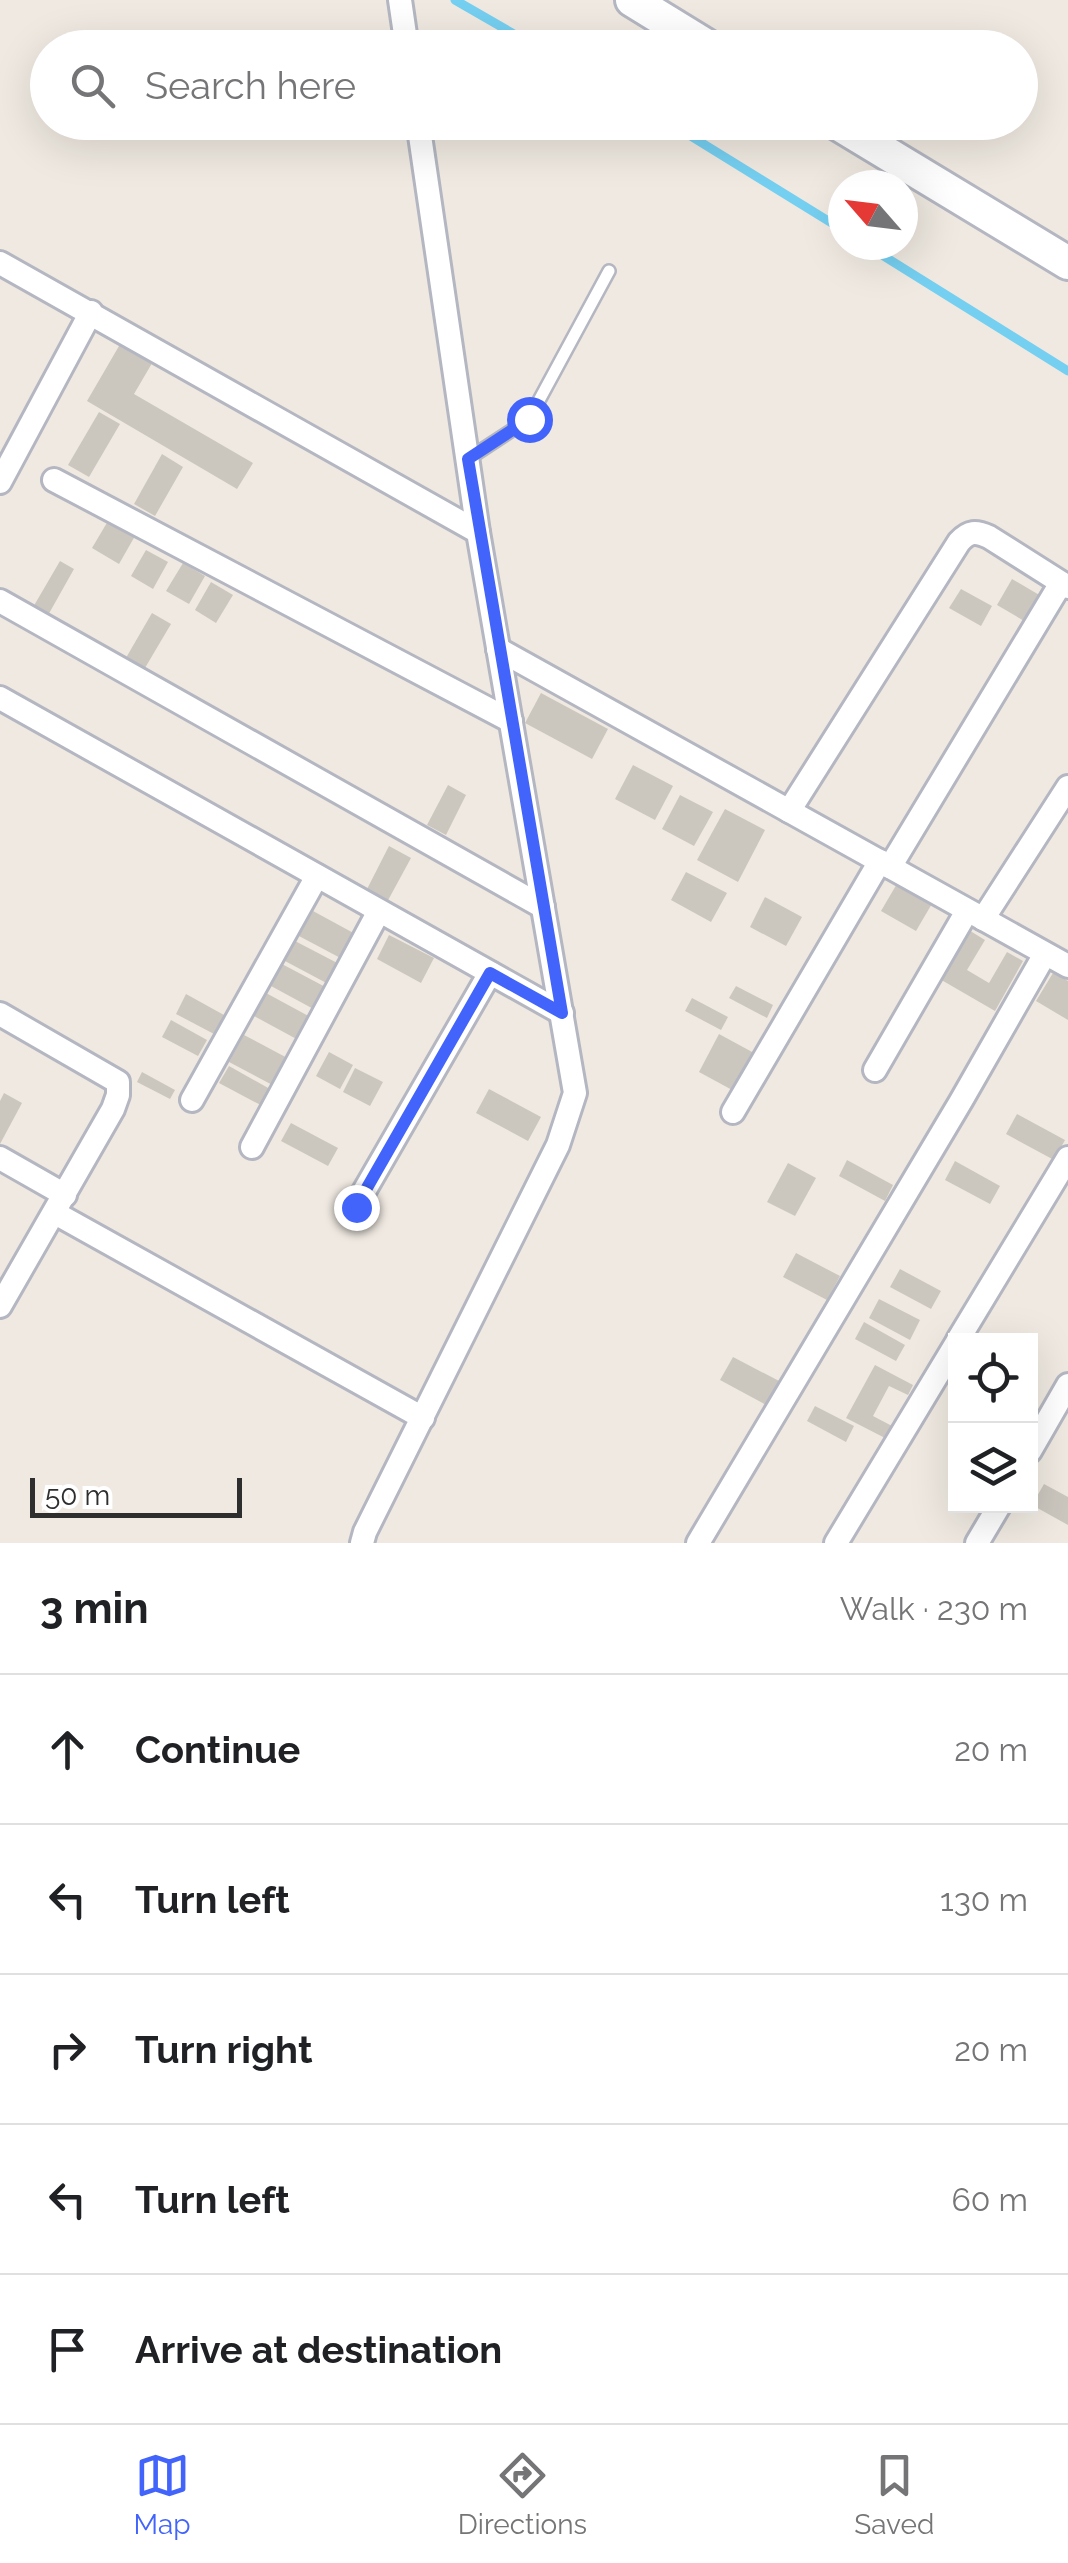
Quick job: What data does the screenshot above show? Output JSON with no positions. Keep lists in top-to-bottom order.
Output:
{
  "scale_bar": "50 m",
  "north": "top left",
  "page": {
    "search": "Search here",
    "scale": "50 m",
    "heading": ["3 min", "Walk · 230 m"],
    "list": [
      ["Continue", "20 m"],
      ["Turn left", "130 m"],
      ["Turn right", "20 m"],
      ["Turn left", "60 m"],
      "Arrive at destination"
    ],
    "nav": ["Map", "Directions", "Saved"]
  }
}
